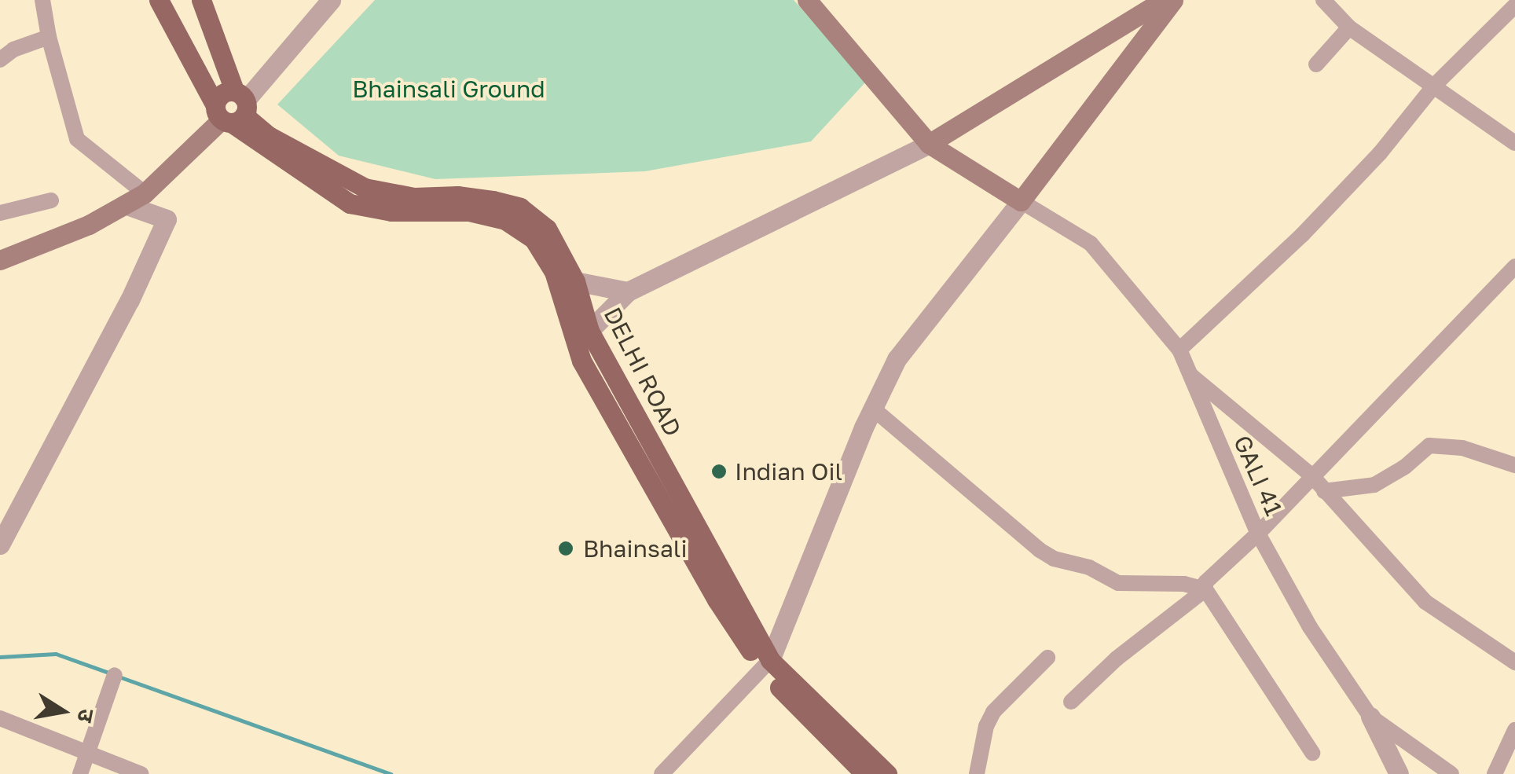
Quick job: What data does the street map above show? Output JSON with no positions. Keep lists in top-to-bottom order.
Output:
{
  "streets": {
    "main road": ["DELHI ROAD"],
    "street": ["GALI 41"]
  },
  "parks": ["Bhainsali Ground"],
  "places": ["Indian Oil", "Bhainsali"],
  "north": "right"
}
